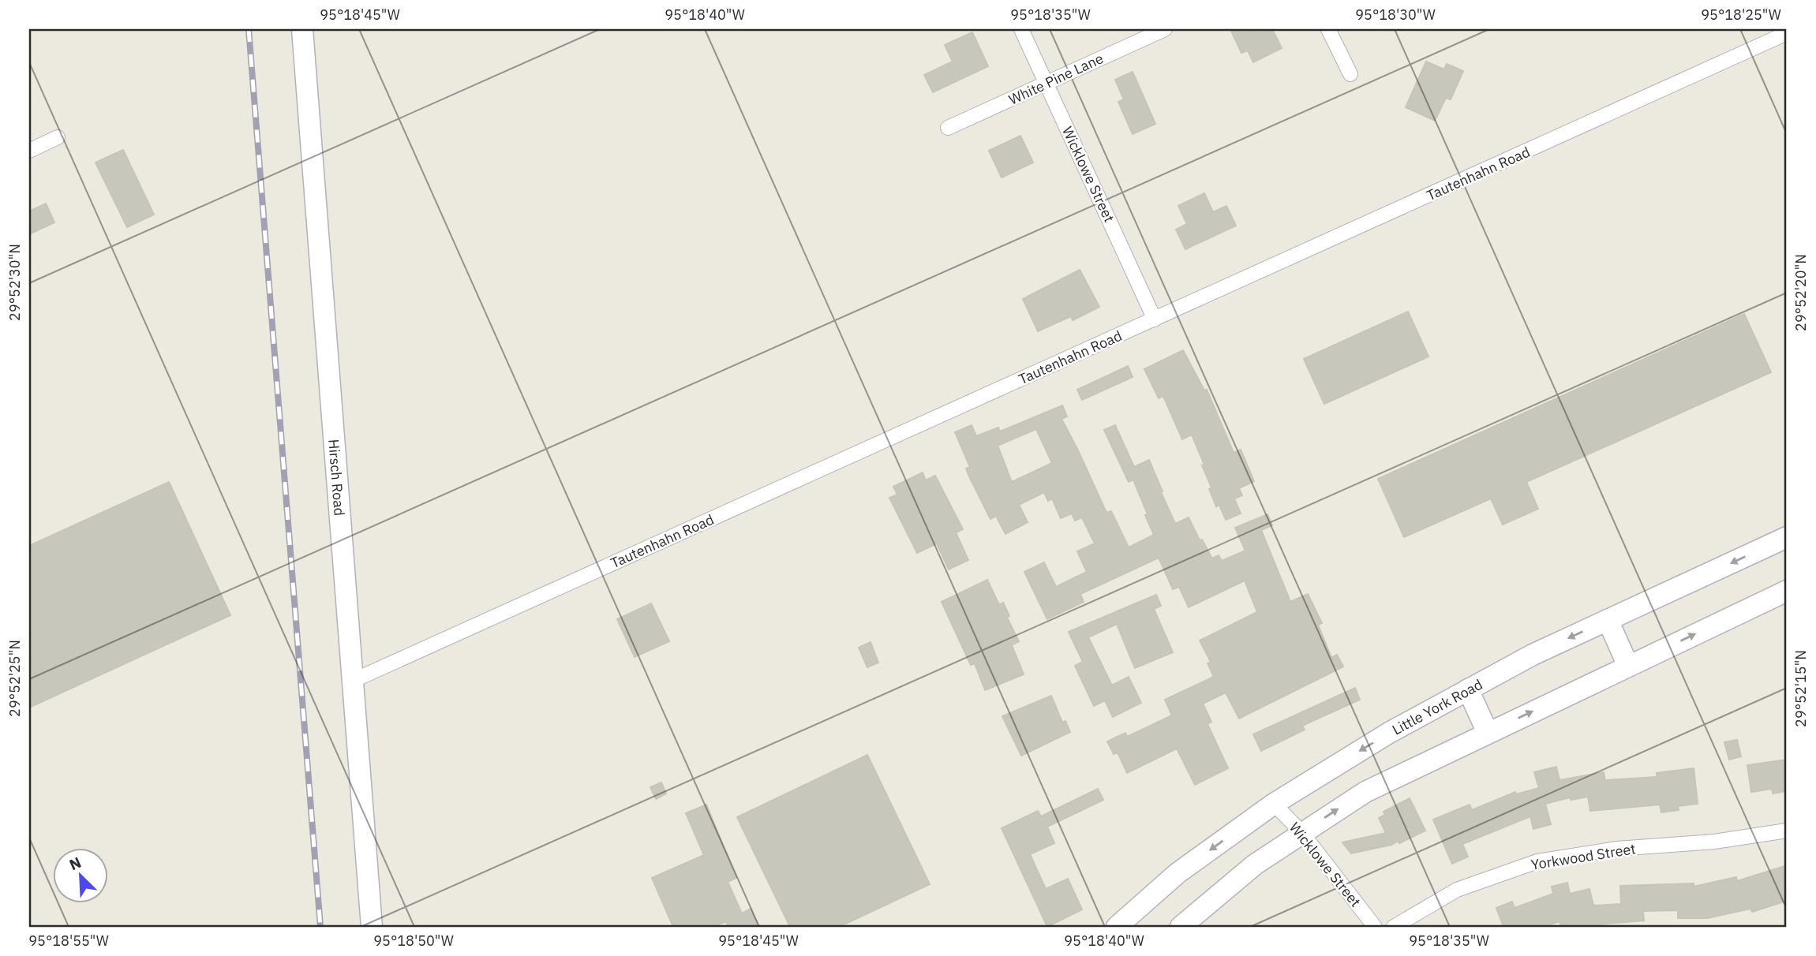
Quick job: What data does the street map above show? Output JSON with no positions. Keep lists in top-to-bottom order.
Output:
{
  "streets": {
    "main road": ["Hirsch Road", "Little York Road"],
    "street": [
      "White Pine Lane",
      "Tautenhahn Road",
      "Wicklowe Street",
      "Yorkwood Street"
    ]
  },
  "crossings": [
    ["White Pine Lane", "Wicklowe Street"],
    ["Tautenhahn Road", "Wicklowe Street"],
    ["Tautenhahn Road", "Hirsch Road"],
    ["Wicklowe Street", "Little York Road"]
  ],
  "north": "top left",
  "coordinates": [
    "95°18'45\"W",
    "95°18'40\"W",
    "95°18'35\"W",
    "95°18'30\"W",
    "95°18'25\"W",
    "29°52'30\"N",
    "29°52'20\"N",
    "29°52'25\"N",
    "29°52'15\"N",
    "95°18'55\"W",
    "95°18'50\"W"
  ]
}
